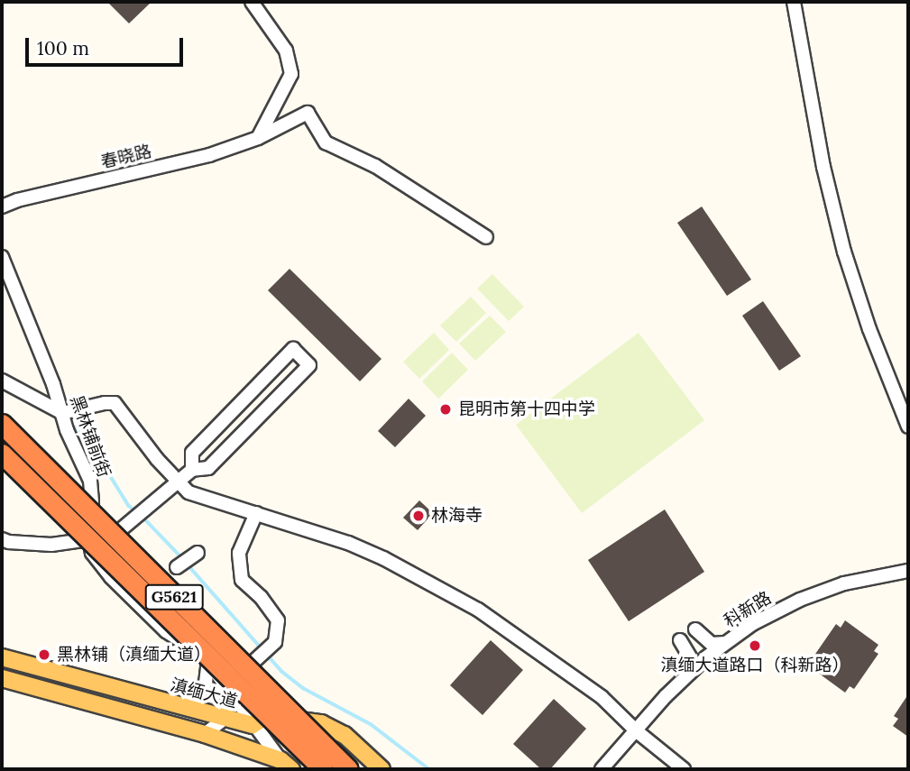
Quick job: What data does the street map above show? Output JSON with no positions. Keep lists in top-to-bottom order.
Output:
{
  "streets": {
    "highway": ["G5621"],
    "main road": ["滇缅大道"],
    "street": ["春晓路", "黑林铺前街", "科新路"]
  },
  "places": [
    "昆明市第十四中学",
    "林海寺",
    "滇缅大道路口（科新路）",
    "黑林铺（滇缅大道）"
  ],
  "scale_bar": "100 m"
}
